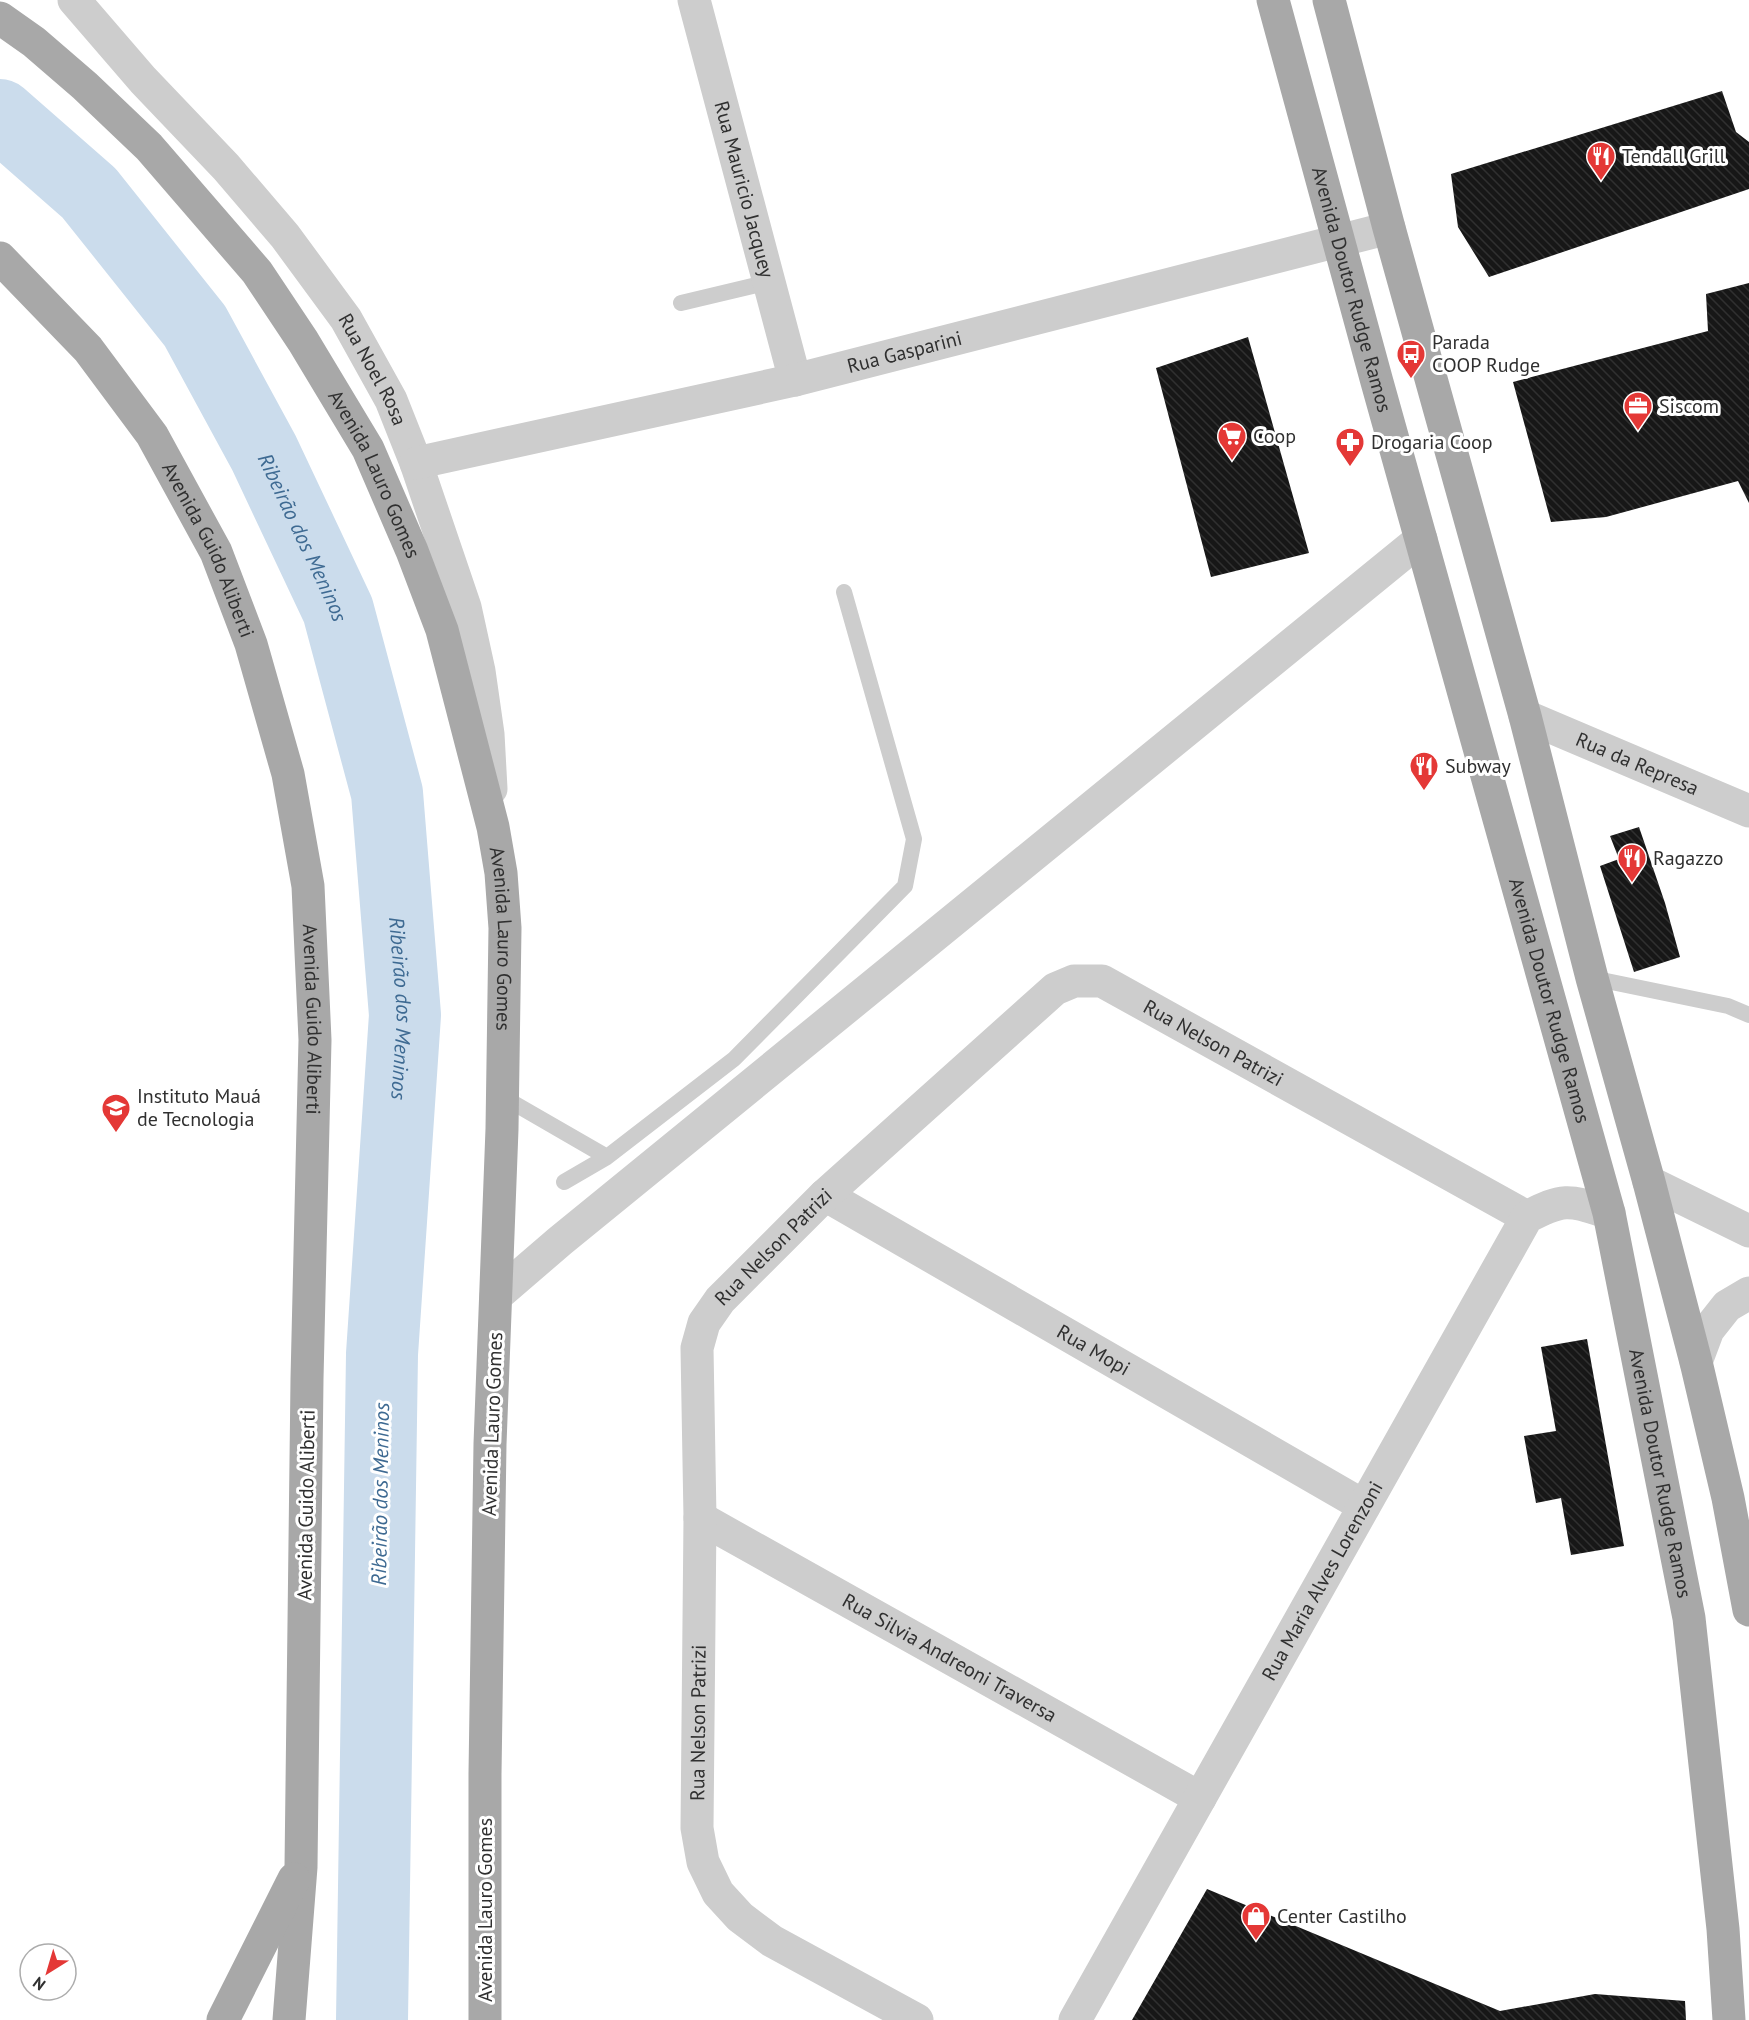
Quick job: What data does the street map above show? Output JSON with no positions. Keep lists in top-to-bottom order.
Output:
{
  "streets": {
    "main road": ["Avenida Doutor Rudge Ramos", "Avenida Lauro Gomes", "Avenida Guido Aliberti"],
    "street": [
      "Rua Mauricio Jacquey",
      "Rua Gasparini",
      "Rua Noel Rosa",
      "Rua da Represa",
      "Rua Nelson Patrizi",
      "Rua Mopi",
      "Rua Maria Alves Lorenzoni",
      "Rua Silvia Andreoni Traversa"
    ]
  },
  "crossings": [
    ["Rua Mauricio Jacquey", "Rua Gasparini"],
    ["Avenida Doutor Rudge Ramos", "Rua Gasparini"],
    ["Rua Gasparini", "Rua Noel Rosa"],
    ["Rua Noel Rosa", "Avenida Lauro Gomes"],
    ["Rua Nelson Patrizi", "Rua Mopi"],
    ["Rua Nelson Patrizi", "Rua Maria Alves Lorenzoni"],
    ["Rua Nelson Patrizi", "Rua Silvia Andreoni Traversa"],
    ["Rua Mopi", "Rua Maria Alves Lorenzoni"],
    ["Rua Maria Alves Lorenzoni", "Rua Silvia Andreoni Traversa"]
  ],
  "water": ["Ribeirão dos Meninos"],
  "places": {
    "restaurant": ["Tendall Grill", "Subway", "Ragazzo"],
    "bus stop": ["Parada COOP Rudge"],
    "office": ["Siscom"],
    "supermarket": ["Coop"],
    "pharmacy": ["Drogaria Coop"],
    "school or university": ["Instituto Mauá de Tecnologia"],
    "shop": ["Center Castilho"]
  },
  "north": "bottom left"
}
